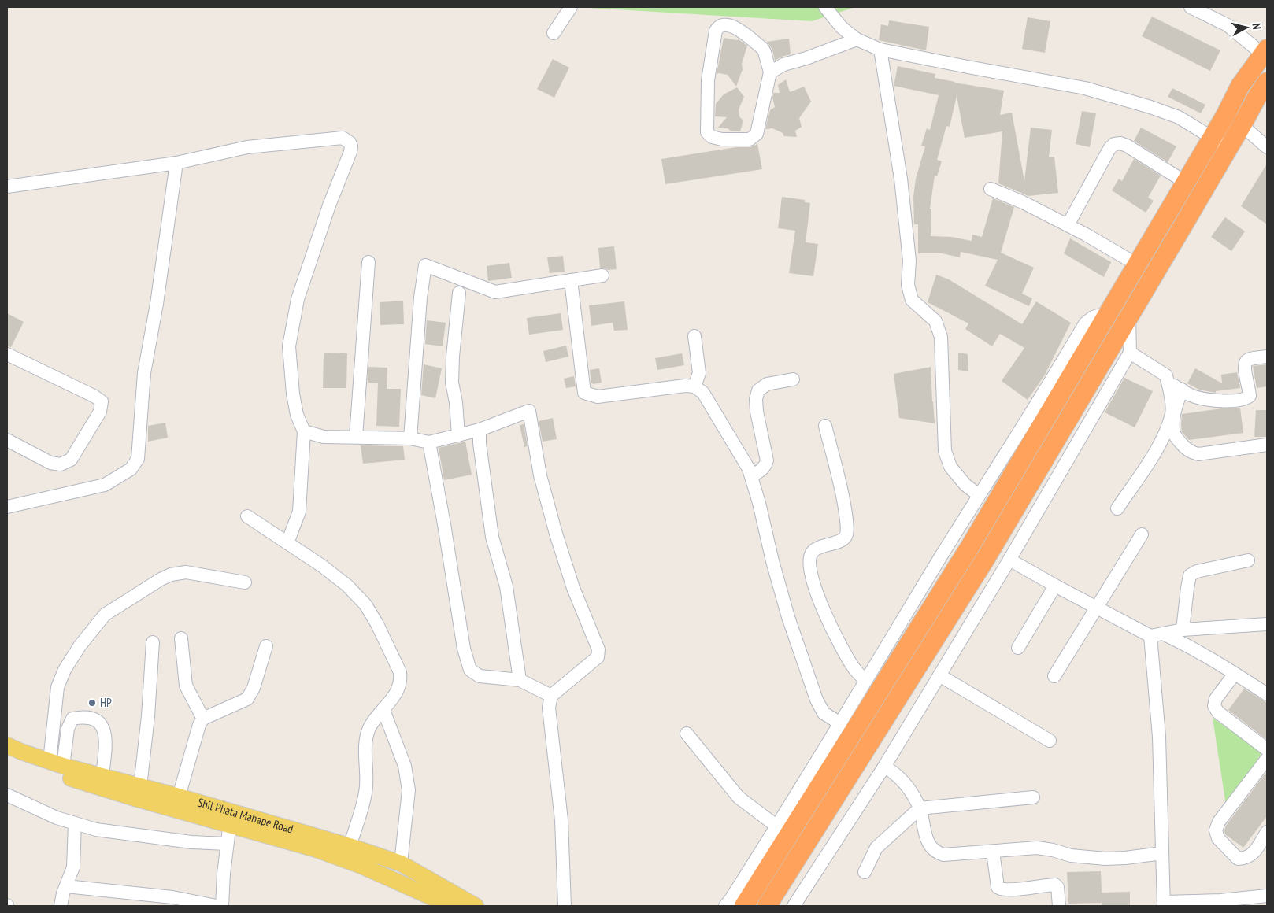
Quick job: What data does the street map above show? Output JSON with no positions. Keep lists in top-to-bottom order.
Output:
{
  "streets": {
    "main road": ["Shil Phata Mahape Road"]
  },
  "places": ["HP"],
  "north": "right"
}
